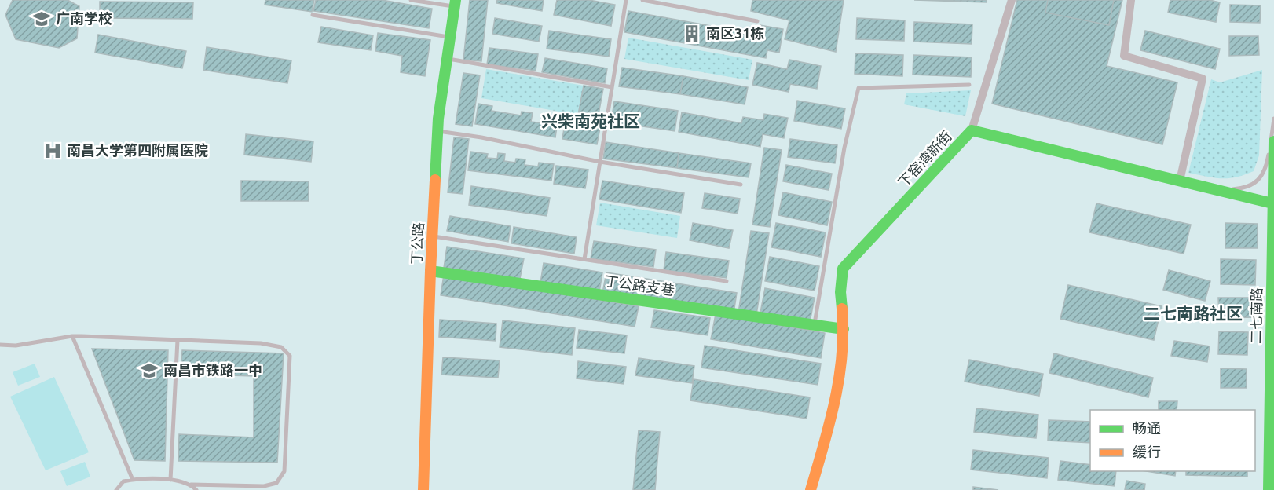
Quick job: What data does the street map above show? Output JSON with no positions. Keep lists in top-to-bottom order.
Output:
{
  "streets": {
    "street": [
      "下窑湾新街",
      "丁公路",
      "丁公路支巷",
      "二七南路"
    ]
  },
  "crossings": [
    ["下窑湾新街", "丁公路支巷"],
    ["下窑湾新街", "二七南路"],
    ["丁公路", "丁公路支巷"]
  ],
  "districts": ["兴柴南苑社区", "二七南路社区"],
  "places": {
    "school or university": ["广南学校", "南昌市铁路一中"],
    "building": ["南区31栋"],
    "hospital": ["南昌大学第四附属医院"]
  },
  "legend": ["畅通", "缓行"]
}
